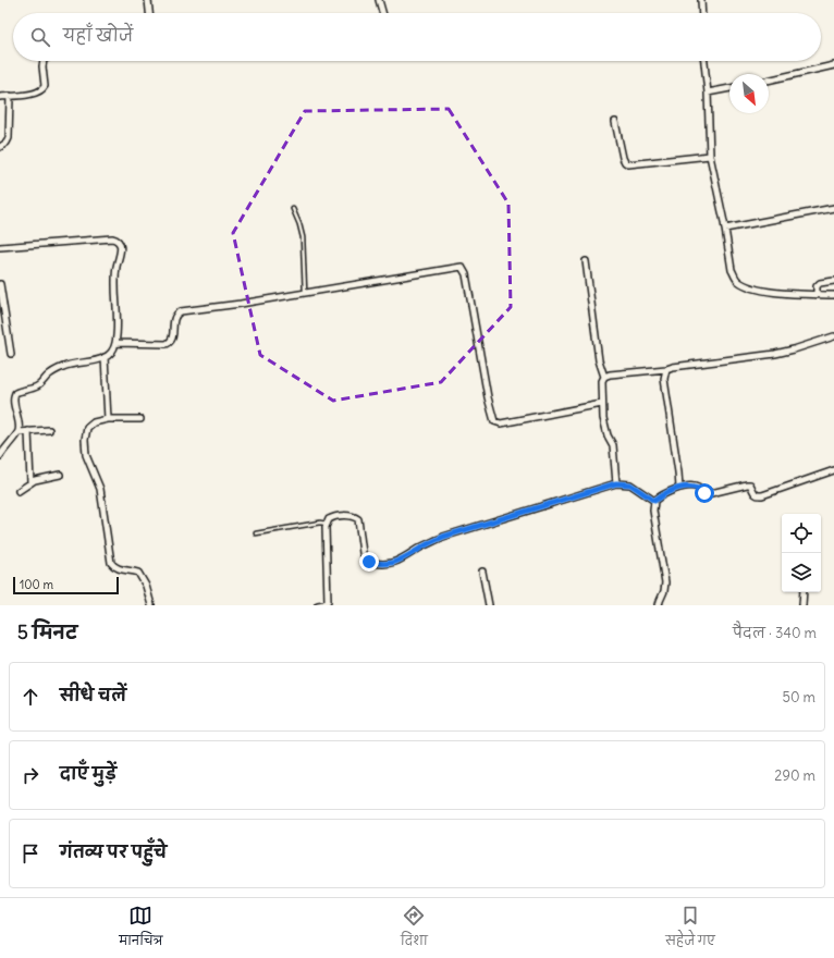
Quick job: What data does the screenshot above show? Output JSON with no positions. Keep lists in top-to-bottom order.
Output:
{
  "scale_bar": "100 m",
  "north": "bottom right",
  "page": {
    "search": "यहाँ खोजें",
    "scale": "100 m",
    "heading": ["5 मिनट", "पैदल · 340 m"],
    "list": [
      ["सीधे चलें", "50 m"],
      ["दाएँ मुड़ें", "290 m"],
      "गंतव्य पर पहुँचे"
    ],
    "nav": ["मानचित्र", "दिशा", "सहेजे गए"]
  }
}
